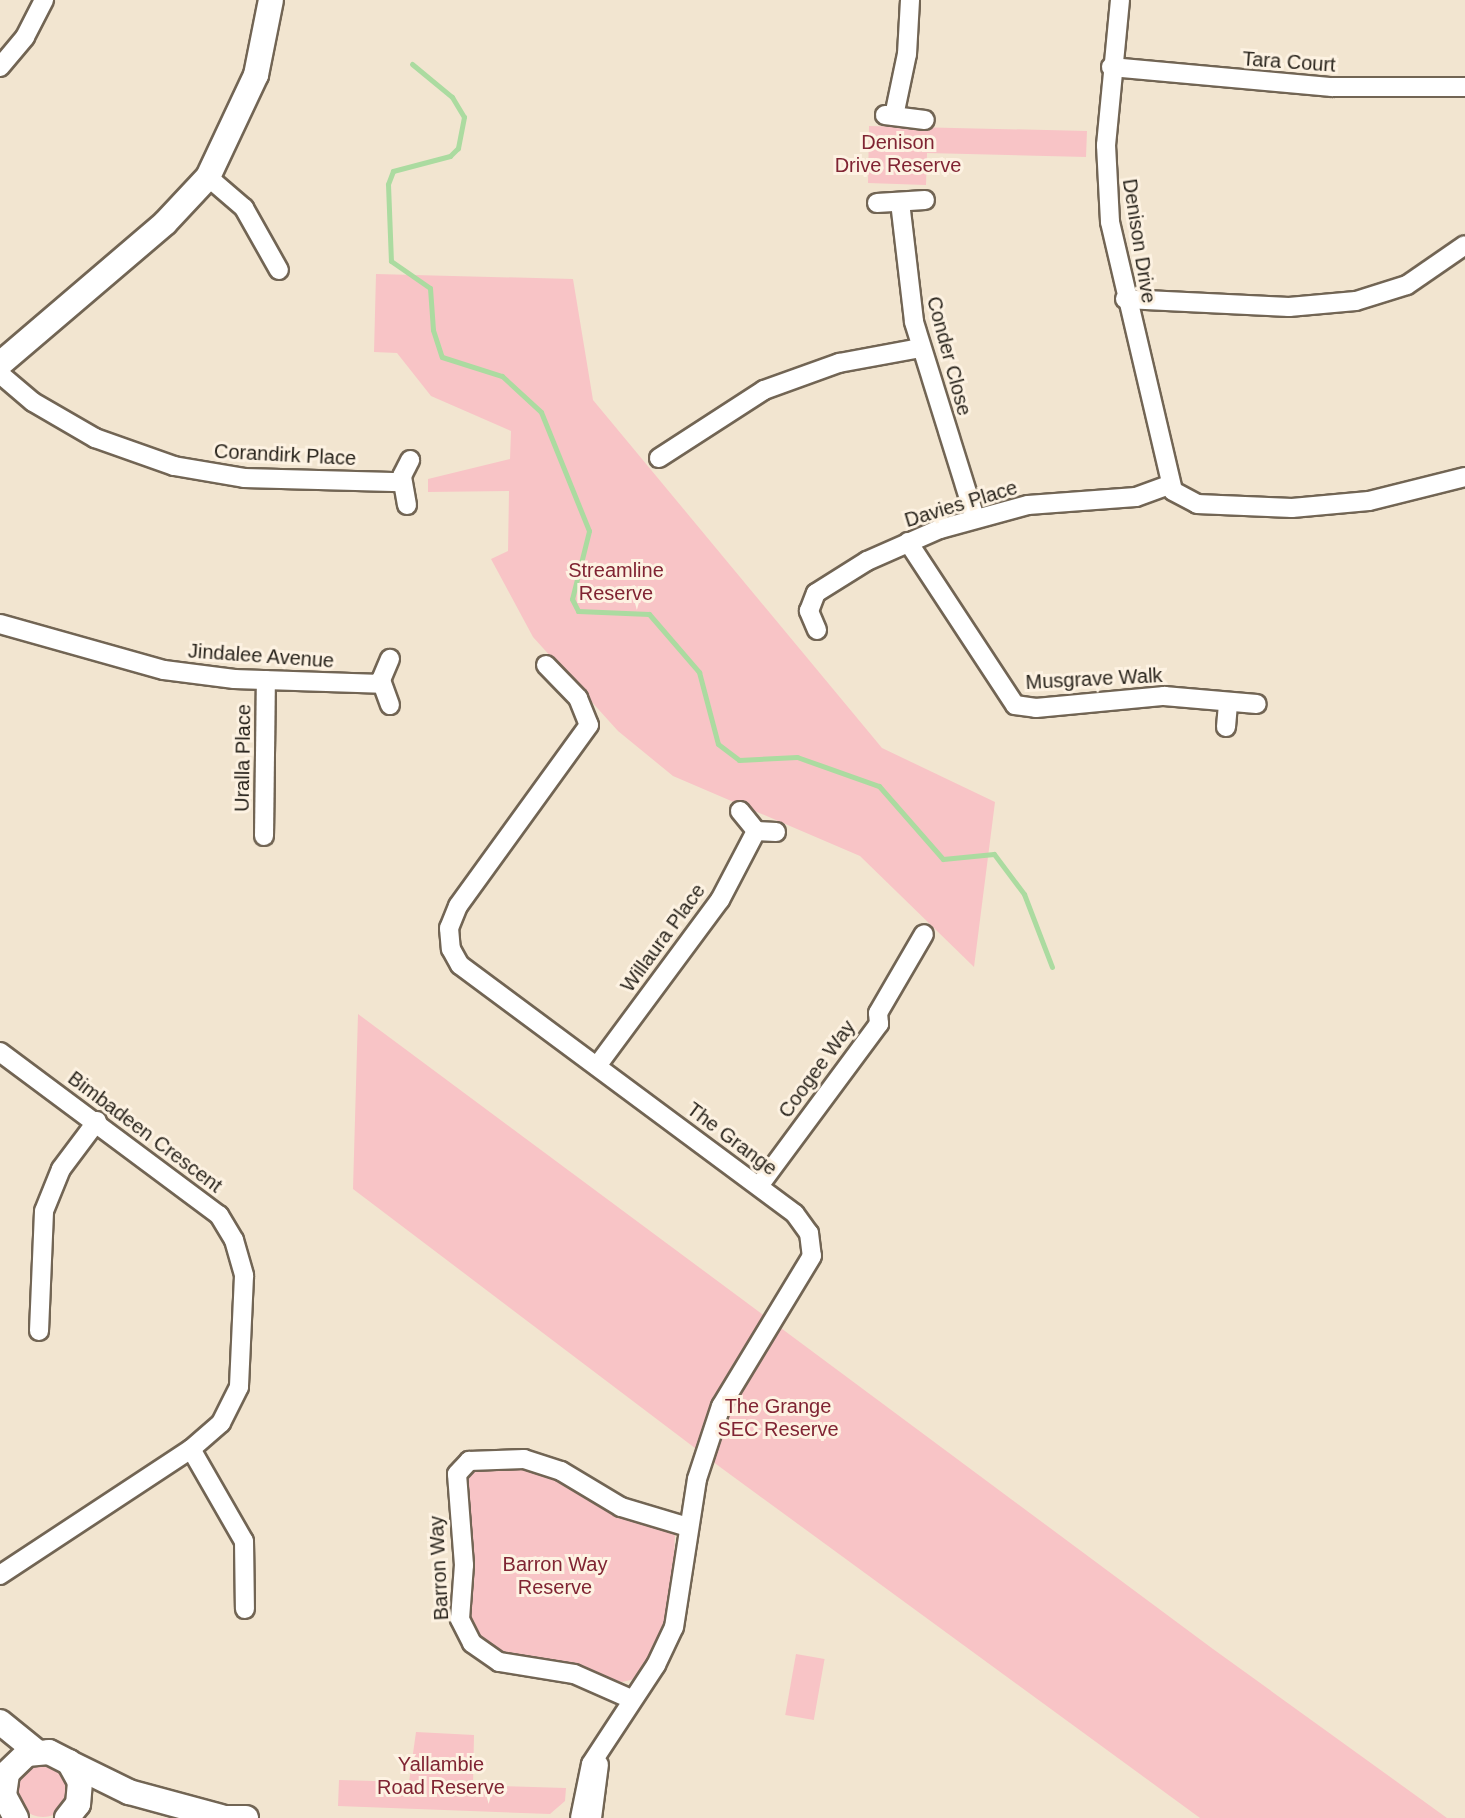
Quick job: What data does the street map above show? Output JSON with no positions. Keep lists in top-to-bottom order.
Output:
{
  "streets": {
    "street": [
      "Tara Court",
      "Denison Drive",
      "Conder Close",
      "Corandirk Place",
      "Davies Place",
      "Jindalee Avenue",
      "Musgrave Walk",
      "Uralla Place",
      "Willaura Place",
      "Coogee Way",
      "Bimbadeen Crescent",
      "The Grange",
      "Barron Way"
    ]
  },
  "crossings": [
    ["Tara Court", "Denison Drive"],
    ["Denison Drive", "Davies Place"],
    ["Conder Close", "Davies Place"],
    ["Davies Place", "Musgrave Walk"],
    ["Jindalee Avenue", "Uralla Place"],
    ["Willaura Place", "The Grange"],
    ["Coogee Way", "The Grange"],
    ["The Grange", "Barron Way"]
  ],
  "parks": [
    "Denison Drive Reserve",
    "Streamline Reserve",
    "The Grange SEC Reserve",
    "Barron Way Reserve",
    "Yallambie Road Reserve"
  ]
}
